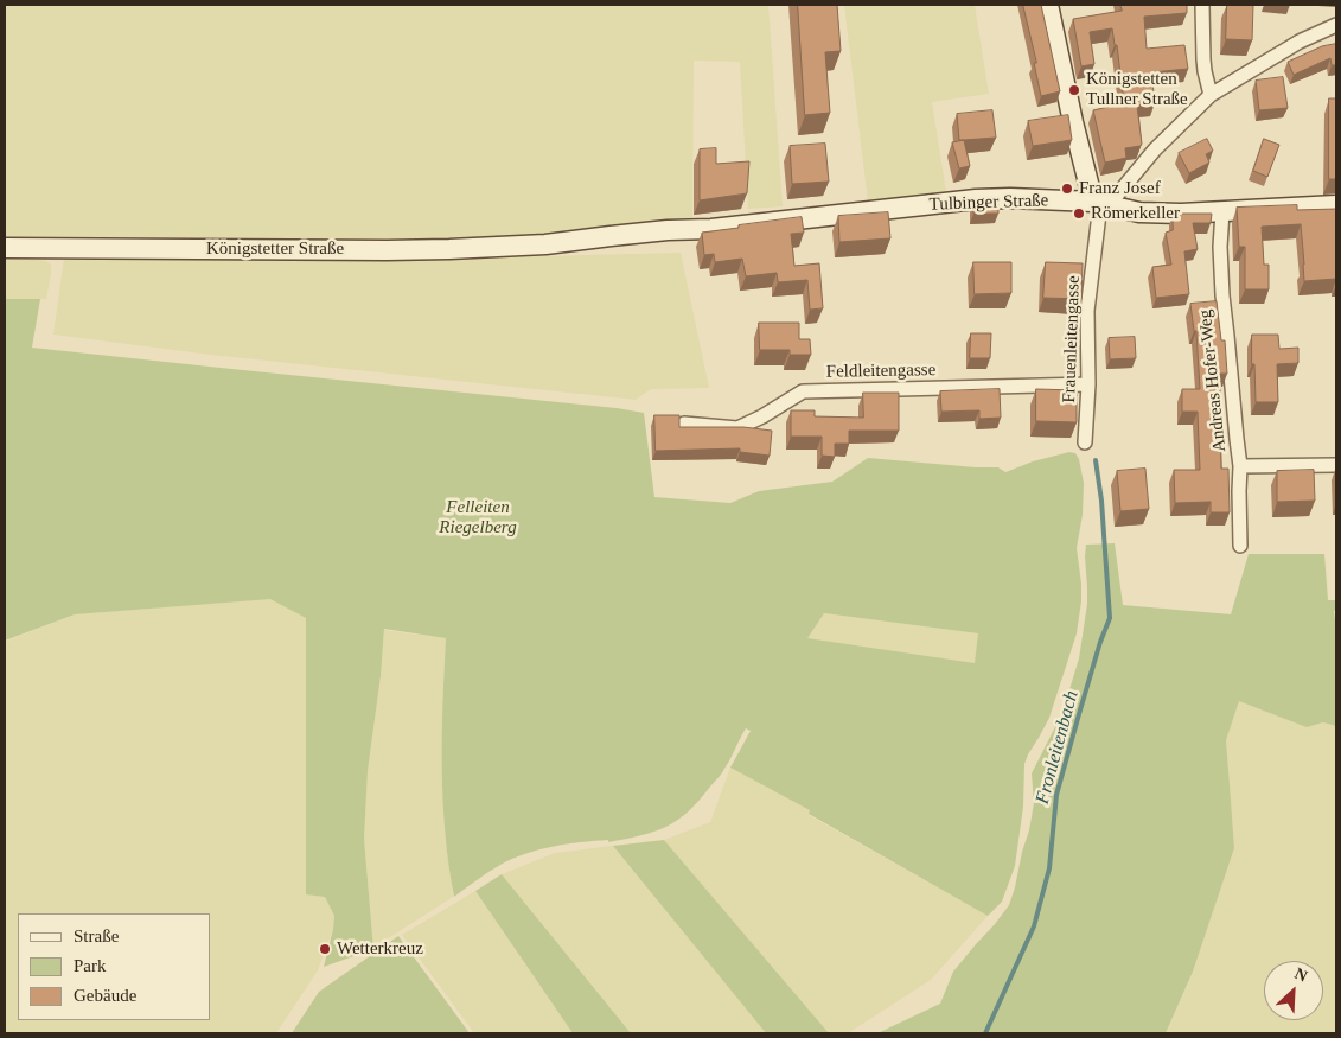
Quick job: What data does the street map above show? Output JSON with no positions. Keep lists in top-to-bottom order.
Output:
{
  "streets": {
    "main road": ["Tulbinger Straße", "Königstetter Straße"],
    "street": ["Frauenleitengasse", "Feldleitengasse", "Andreas Hofer-Weg"]
  },
  "crossings": [
    ["Tulbinger Straße", "Königstetter Straße"],
    ["Tulbinger Straße", "Frauenleitengasse"],
    ["Tulbinger Straße", "Andreas Hofer-Weg"],
    ["Frauenleitengasse", "Feldleitengasse"]
  ],
  "water": ["Fronleitenbach"],
  "parks": ["Felleiten Riegelberg"],
  "places": [
    "Königstetten Tullner Straße",
    "Franz Josef",
    "Römerkeller",
    "Wetterkreuz"
  ],
  "legend": ["Straße", "Park", "Gebäude"],
  "north": "top right"
}
